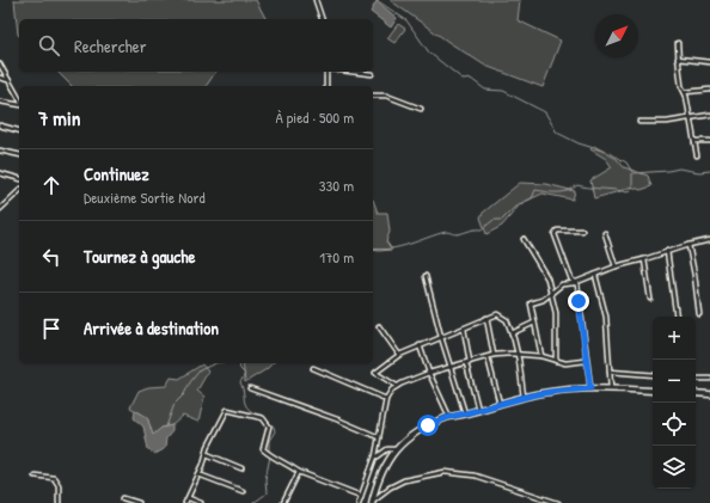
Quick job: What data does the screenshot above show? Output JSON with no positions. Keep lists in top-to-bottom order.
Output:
{
  "north": "top right",
  "page": {
    "search": "Rechercher",
    "heading": ["7 min", "À pied · 500 m"],
    "list": [
      ["Continuez", "Deuxième Sortie Nord", "330 m"],
      ["Tournez à gauche", "170 m"],
      "Arrivée à destination"
    ],
    "map_buttons": ["+", "−"]
  }
}
